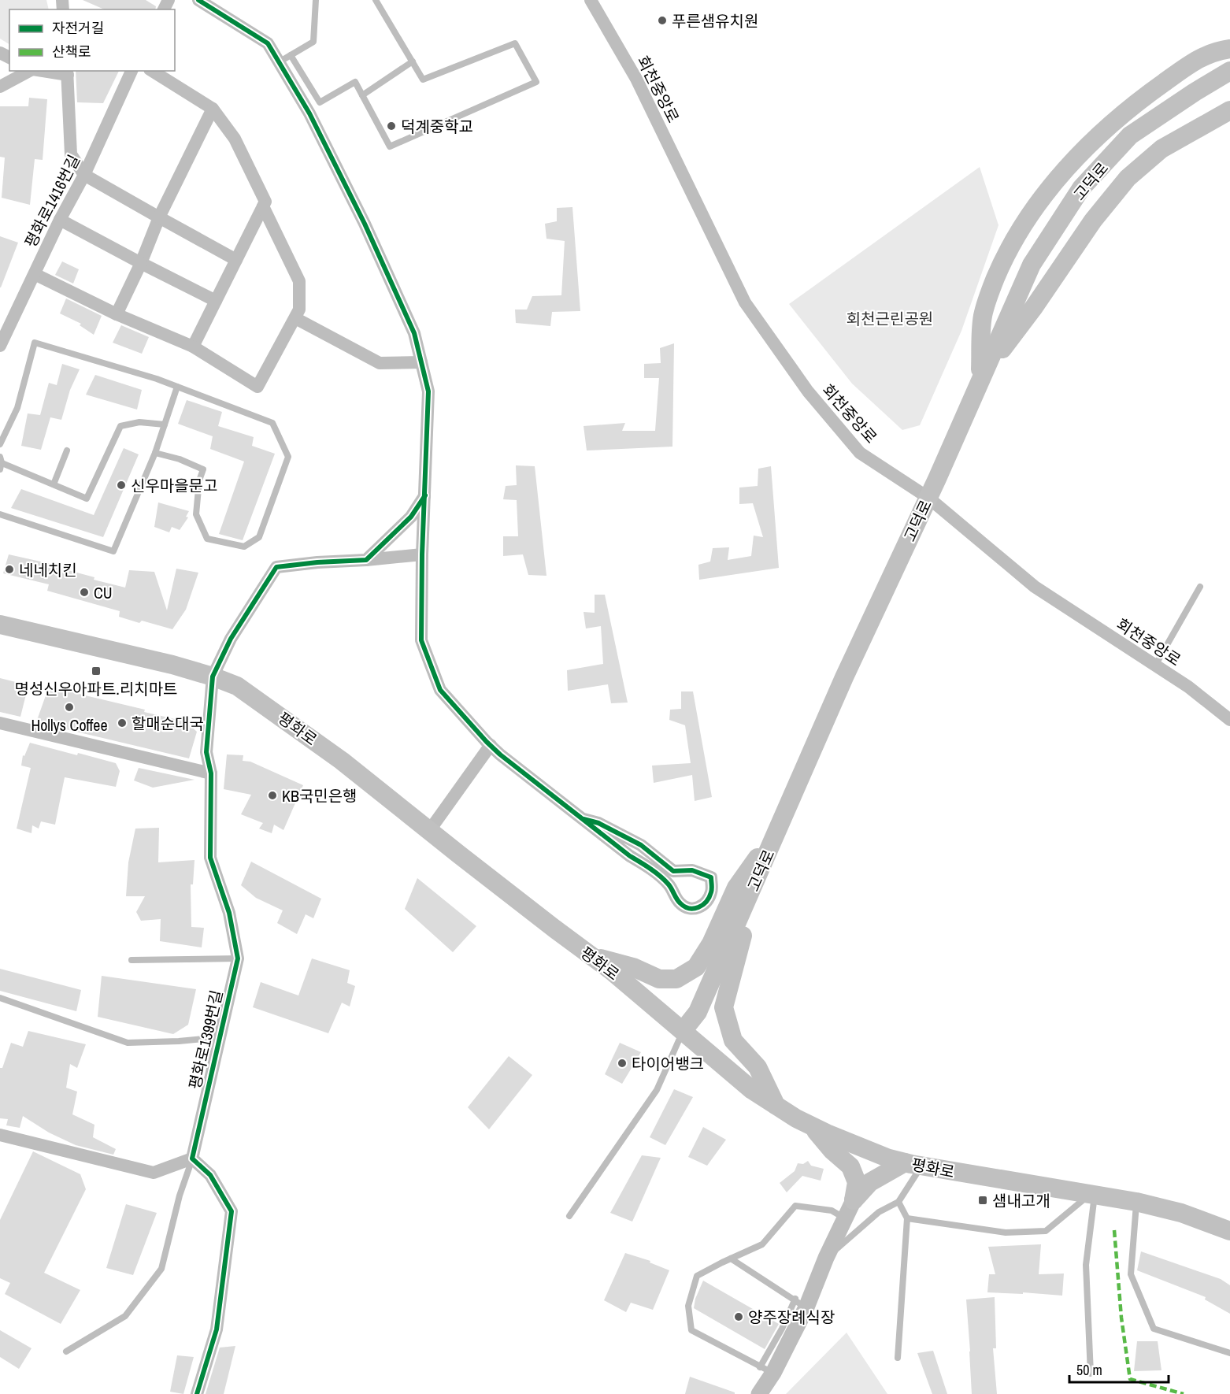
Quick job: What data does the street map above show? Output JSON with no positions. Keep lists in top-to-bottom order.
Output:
{
  "streets": {
    "main road": ["고덕로", "평화로"],
    "street": ["회천중앙로", "평화로1416번길", "평화로1399번길"]
  },
  "crossings": [
    ["회천중앙로", "고덕로"],
    ["고덕로", "평화로"],
    ["평화로", "평화로1399번길"]
  ],
  "parks": ["회천근린공원"],
  "places": {
    "other": [
      "푸른샘유치원",
      "덕계중학교",
      "신우마을문고",
      "네네치킨",
      "CU",
      "Hollys Coffee",
      "할매순대국",
      "KB국민은행",
      "타이어뱅크",
      "양주장례식장"
    ],
    "transit": ["명성신우아파트.리치마트", "샘내고개"]
  },
  "legend": ["자전거길", "산책로"],
  "scale_bar": "50 m"
}
